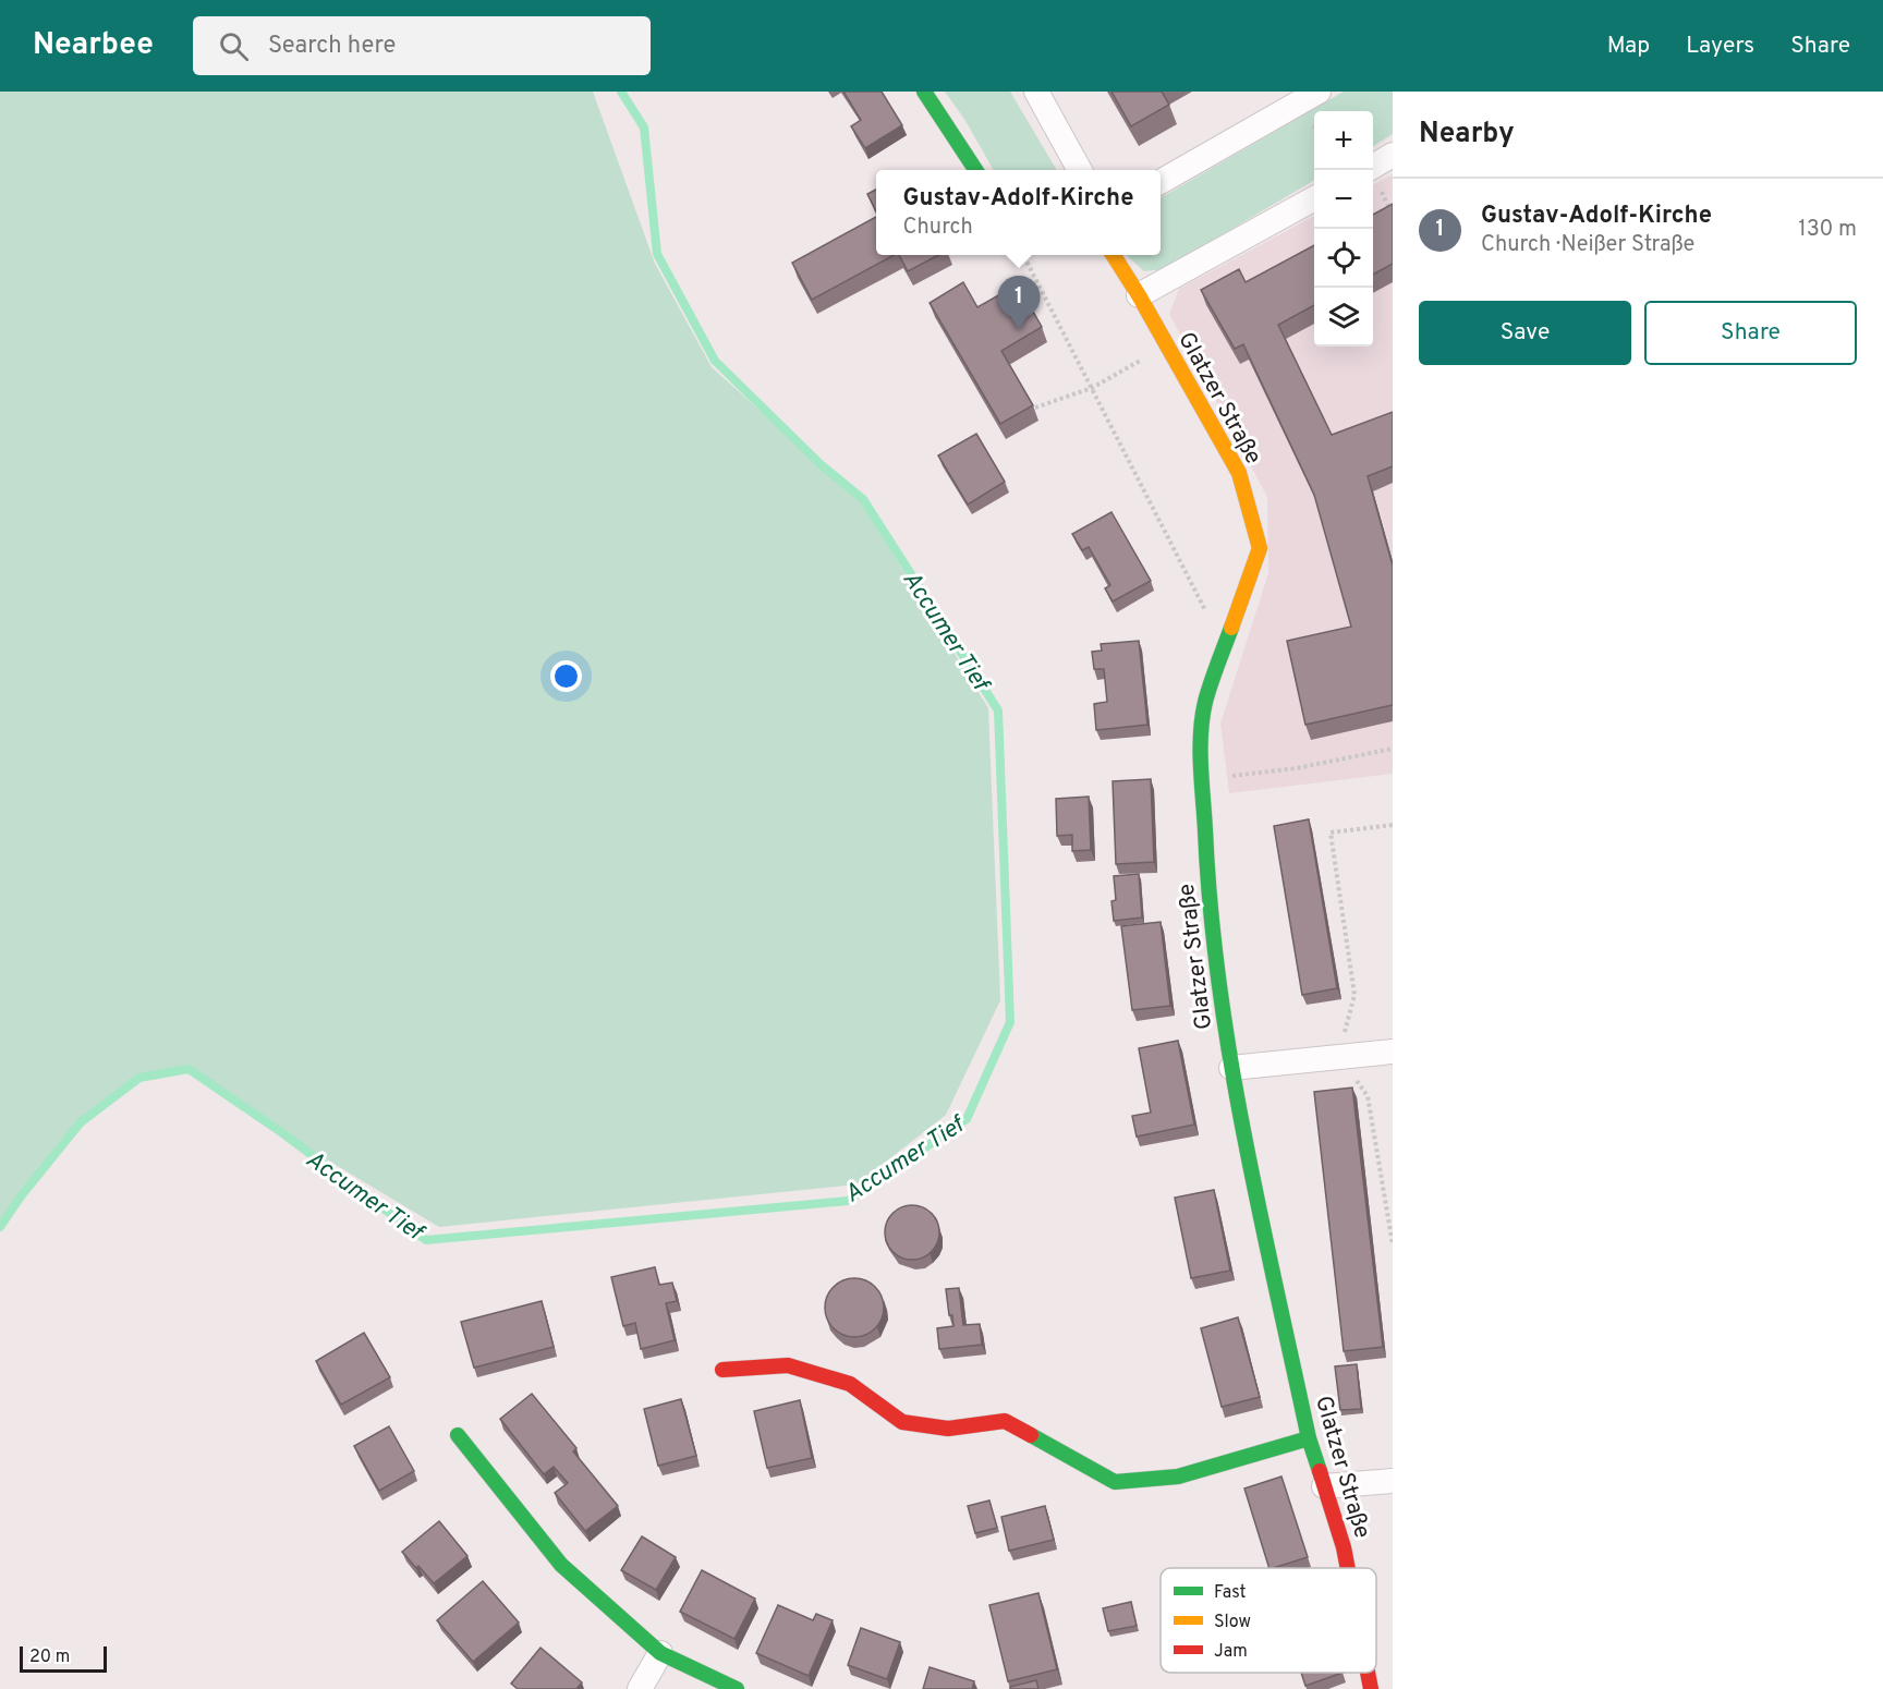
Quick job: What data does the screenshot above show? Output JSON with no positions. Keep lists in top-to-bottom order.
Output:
{
  "streets": {
    "street": ["Glatzer Straße"]
  },
  "water": ["Accumer Tief"],
  "legend": ["Fast", "Slow", "Jam"],
  "scale_bar": "20 m",
  "page": {
    "header": "Nearbee",
    "search": "Search here",
    "nav": ["Map", "Layers", "Share"],
    "heading": "Nearby",
    "map_buttons": ["+", "−"],
    "popup": ["Gustav-Adolf-Kirche", "Church"],
    "list": [
      {
        "mark": "1",
        "name": "Gustav-Adolf-Kirche",
        "note": "Church · Neißer Straße",
        "value": "130 m"
      }
    ],
    "pins": "1",
    "buttons": ["Save", "Share"],
    "scale": "20 m"
  }
}
